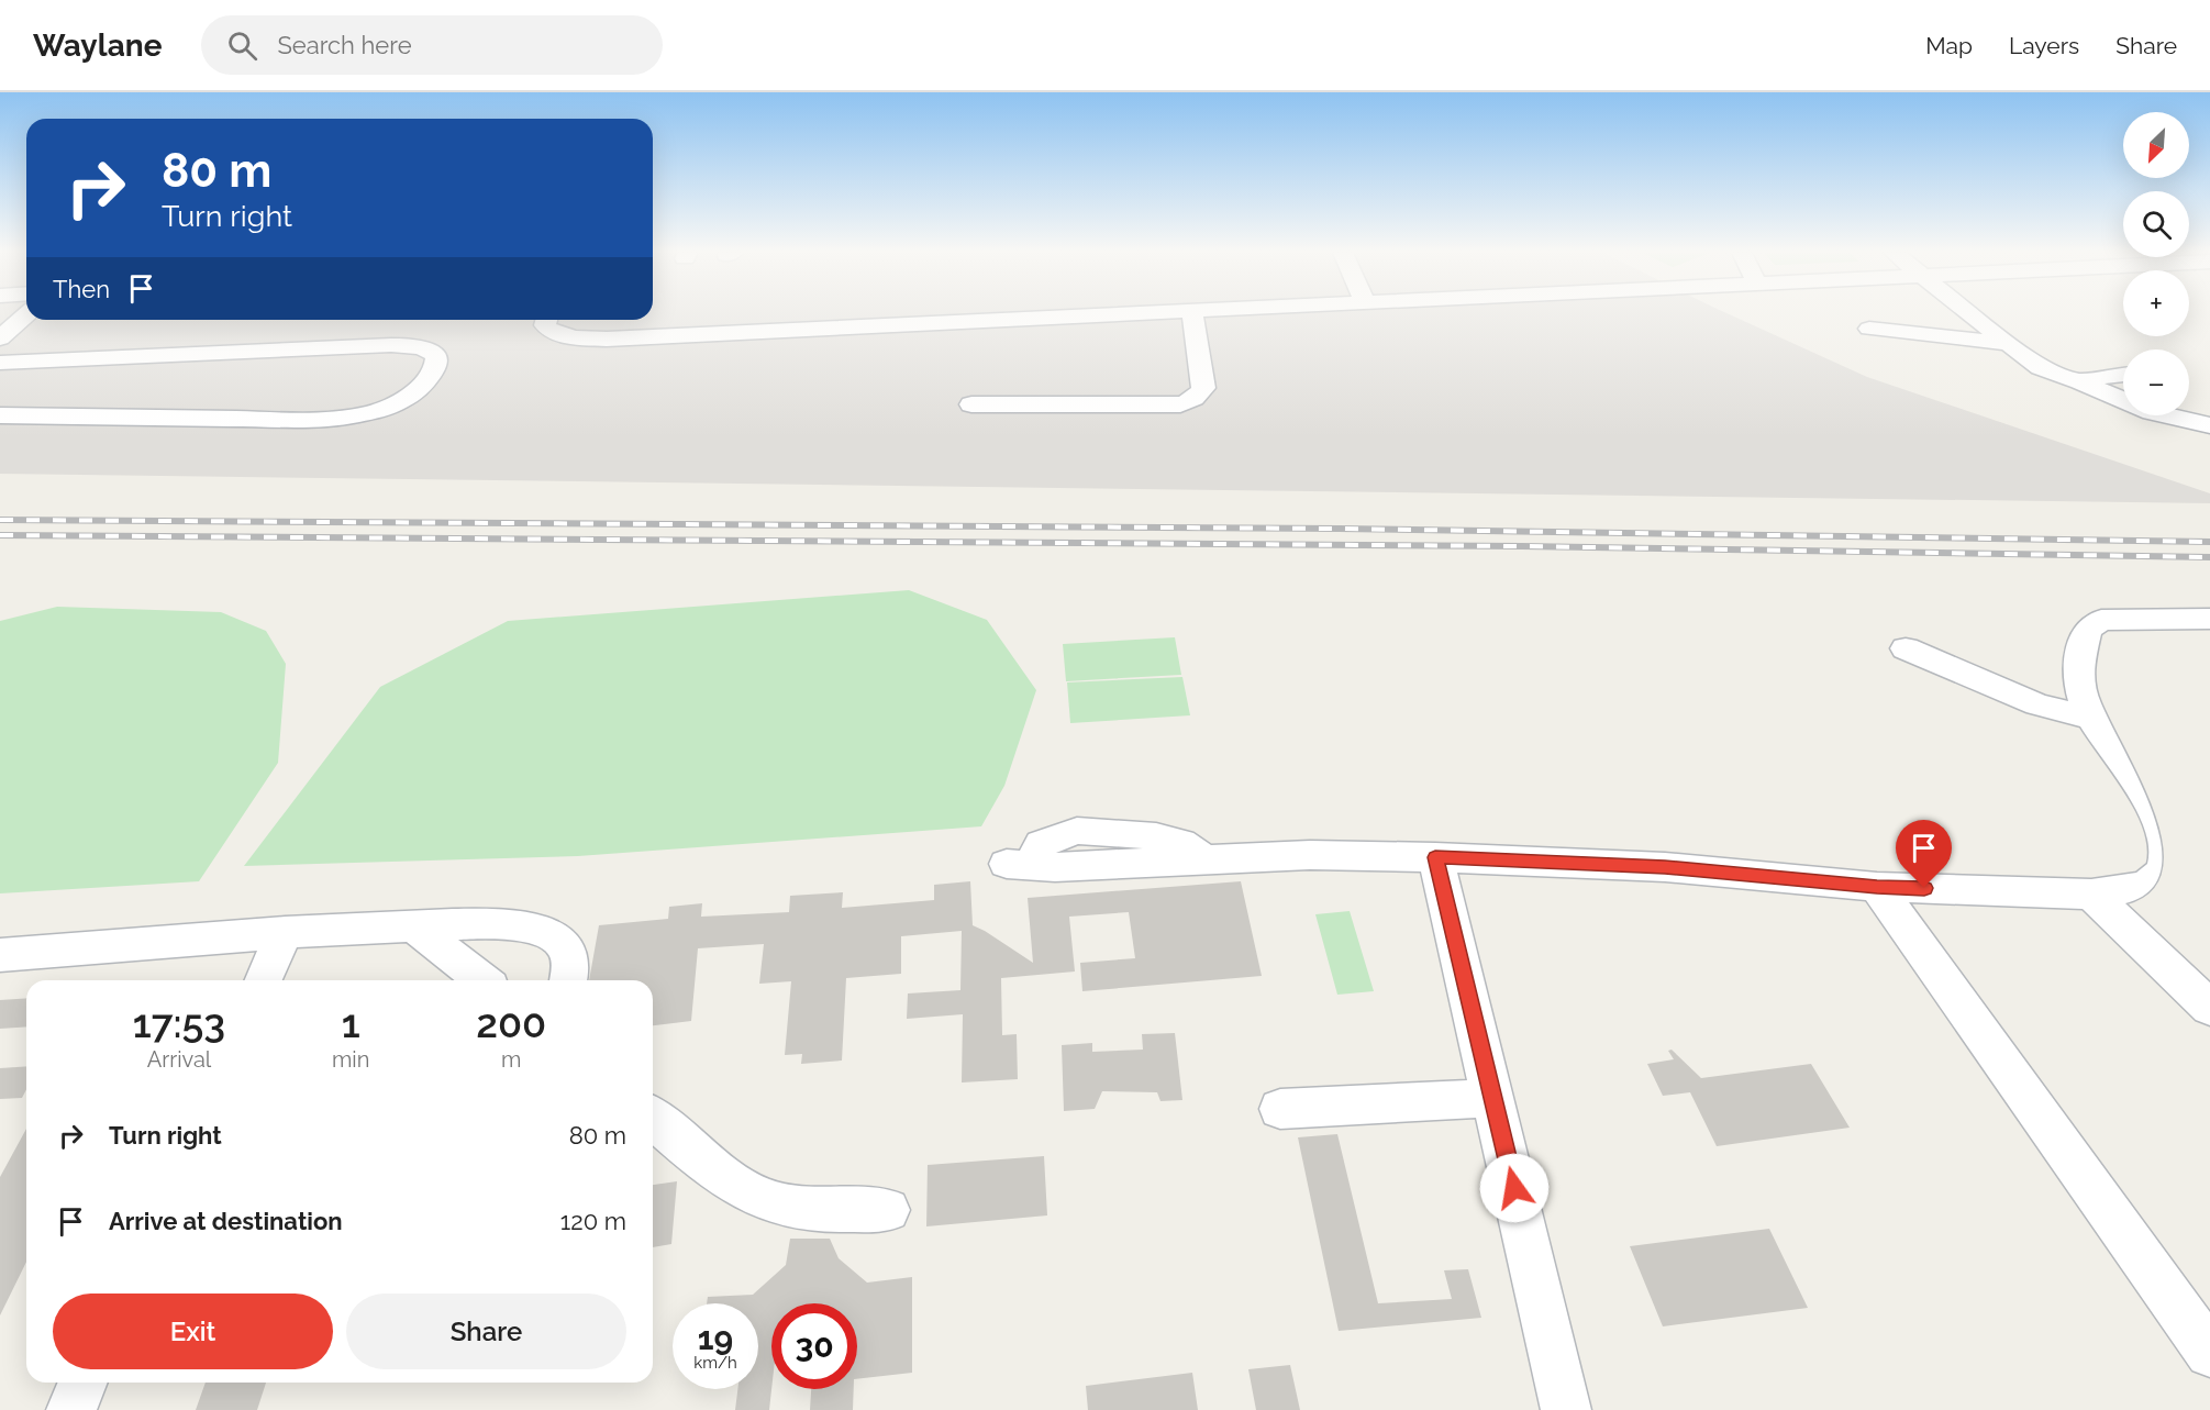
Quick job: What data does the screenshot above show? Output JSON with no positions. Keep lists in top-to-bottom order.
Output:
{
  "north": "bottom left",
  "page": {
    "header": "Waylane",
    "search": "Search here",
    "nav": ["Map", "Layers", "Share"],
    "map_buttons": ["+", "−"],
    "turn": ["80 m", "Turn right"],
    "then": "Then",
    "eta": [
      "17:53",
      "Arrival",
      "1",
      "min",
      "200",
      "m"
    ],
    "list": [
      {
        "name": "Turn right",
        "value": "80 m"
      },
      {
        "name": "Arrive at destination",
        "value": "120 m"
      }
    ],
    "buttons": ["Exit", "Share"],
    "speed": "19 km/h",
    "limit": "30"
  }
}
